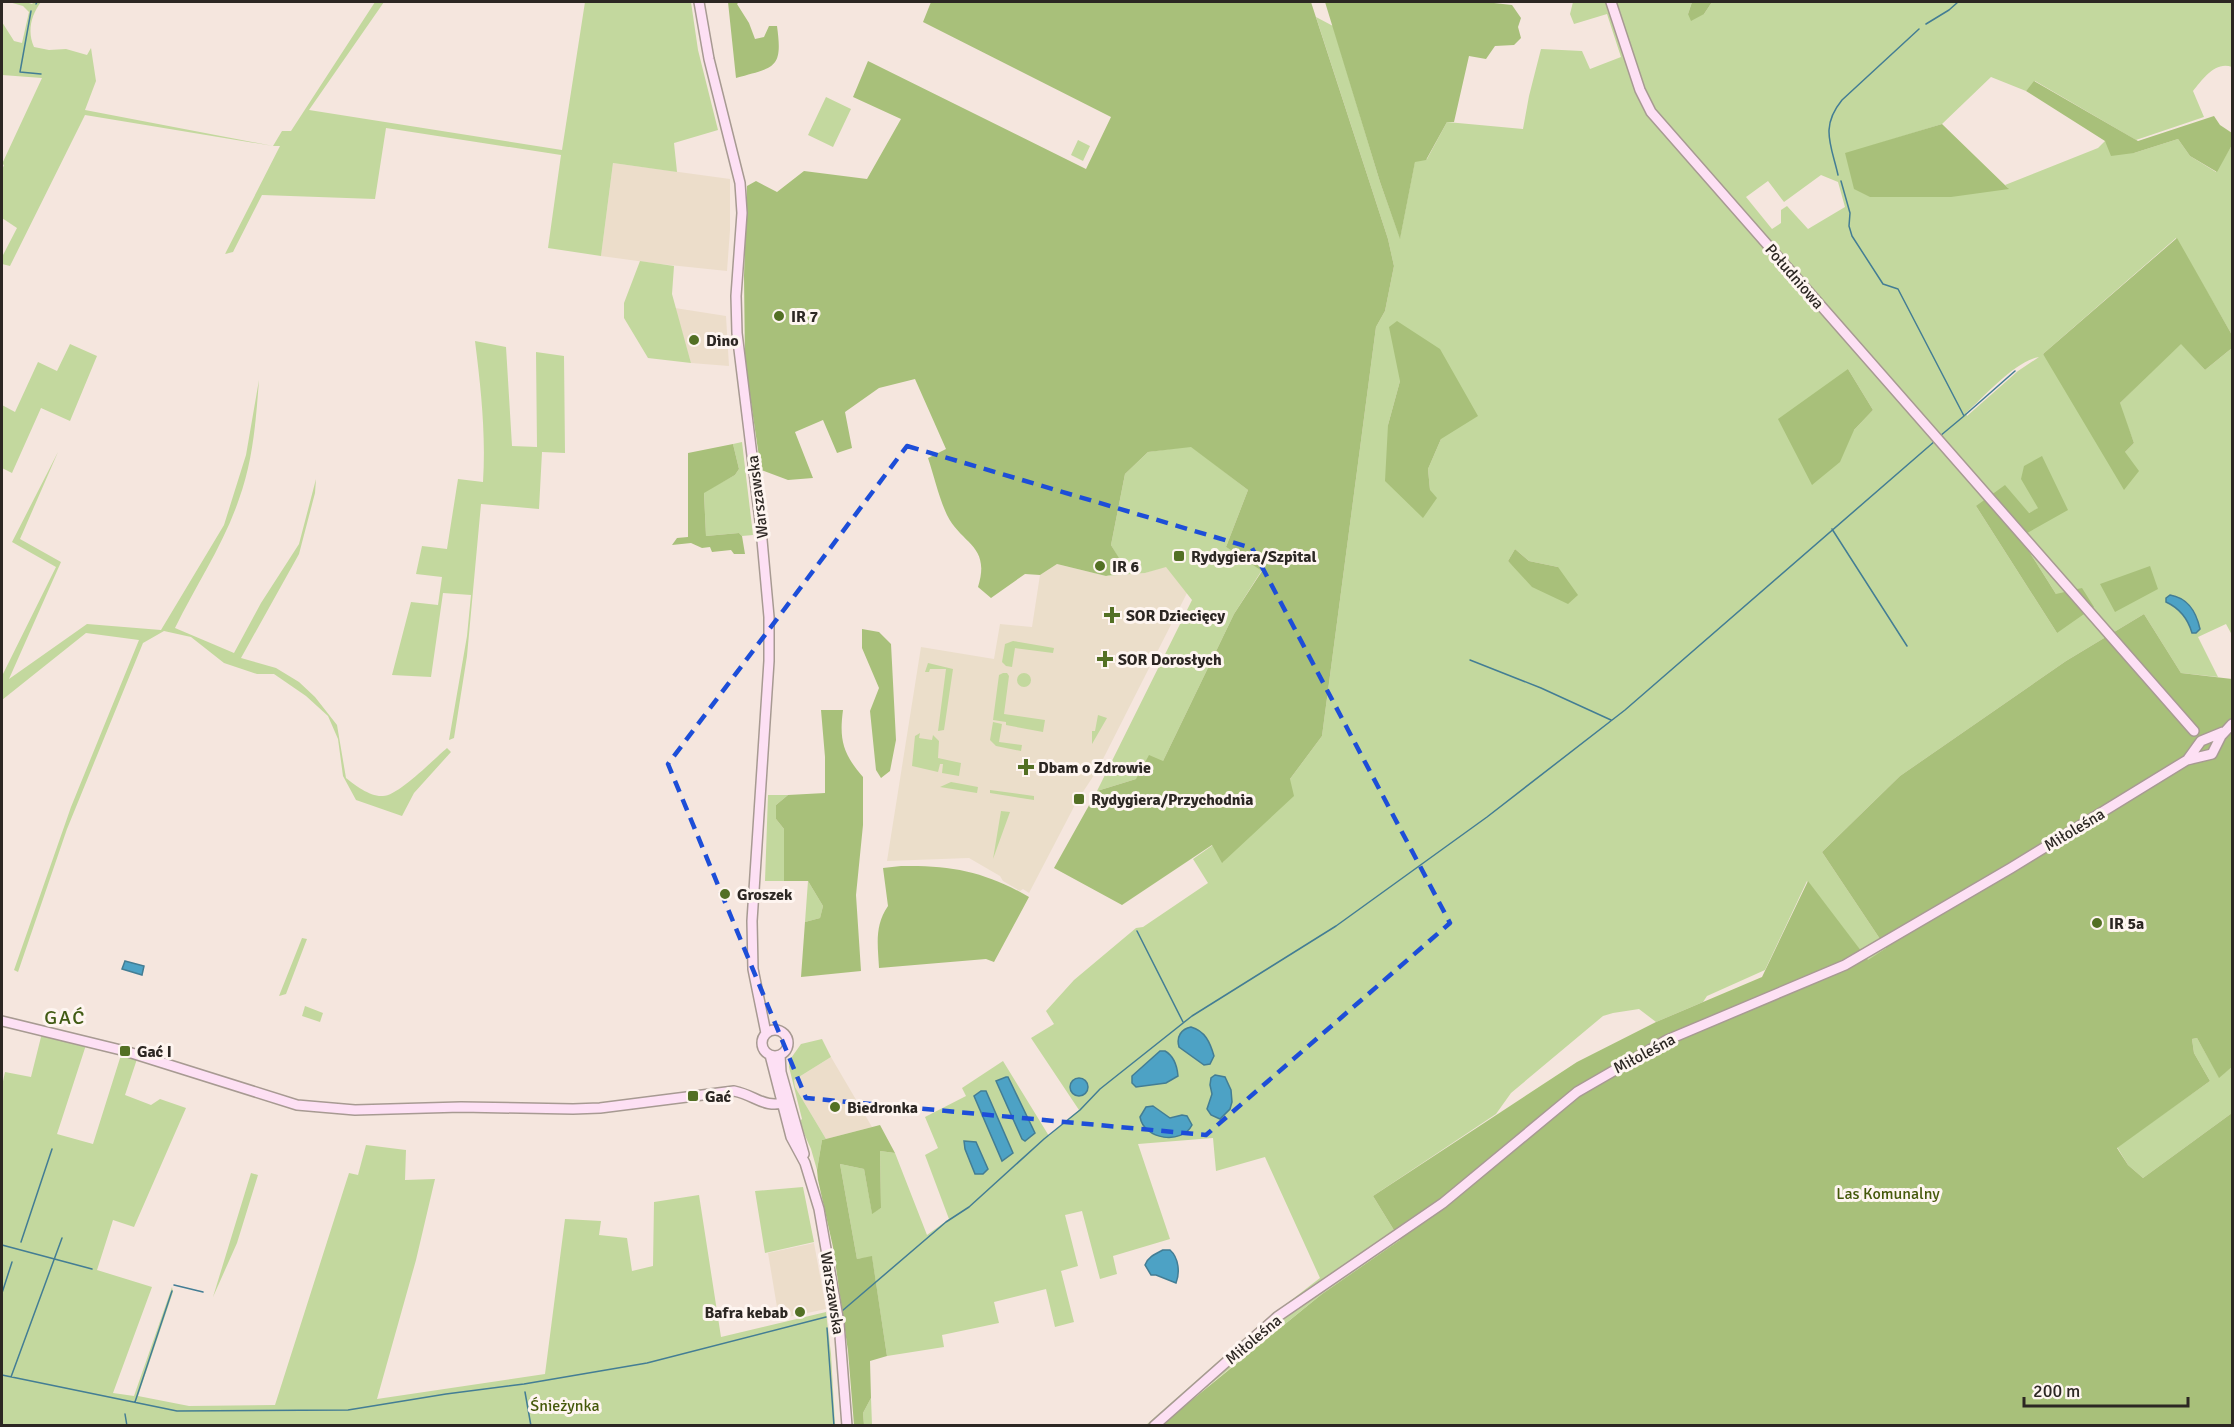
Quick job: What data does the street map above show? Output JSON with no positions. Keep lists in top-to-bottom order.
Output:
{
  "streets": {
    "street": ["Południowa", "Warszawska", "Miłoleśna"]
  },
  "districts": ["GAĆ"],
  "parks": ["Las Komunalny", "Śnieżynka"],
  "places": {
    "other": [
      "IR 7",
      "Dino",
      "IR 6",
      "Groszek",
      "IR 5a",
      "Biedronka",
      "Bafra kebab"
    ],
    "transit": [
      "Rydygiera/Szpital",
      "Rydygiera/Przychodnia",
      "Gać I",
      "Gać"
    ],
    "health": ["SOR Dziecięcy", "SOR Dorosłych", "Dbam o Zdrowie"]
  },
  "scale_bar": "200 m"
}
